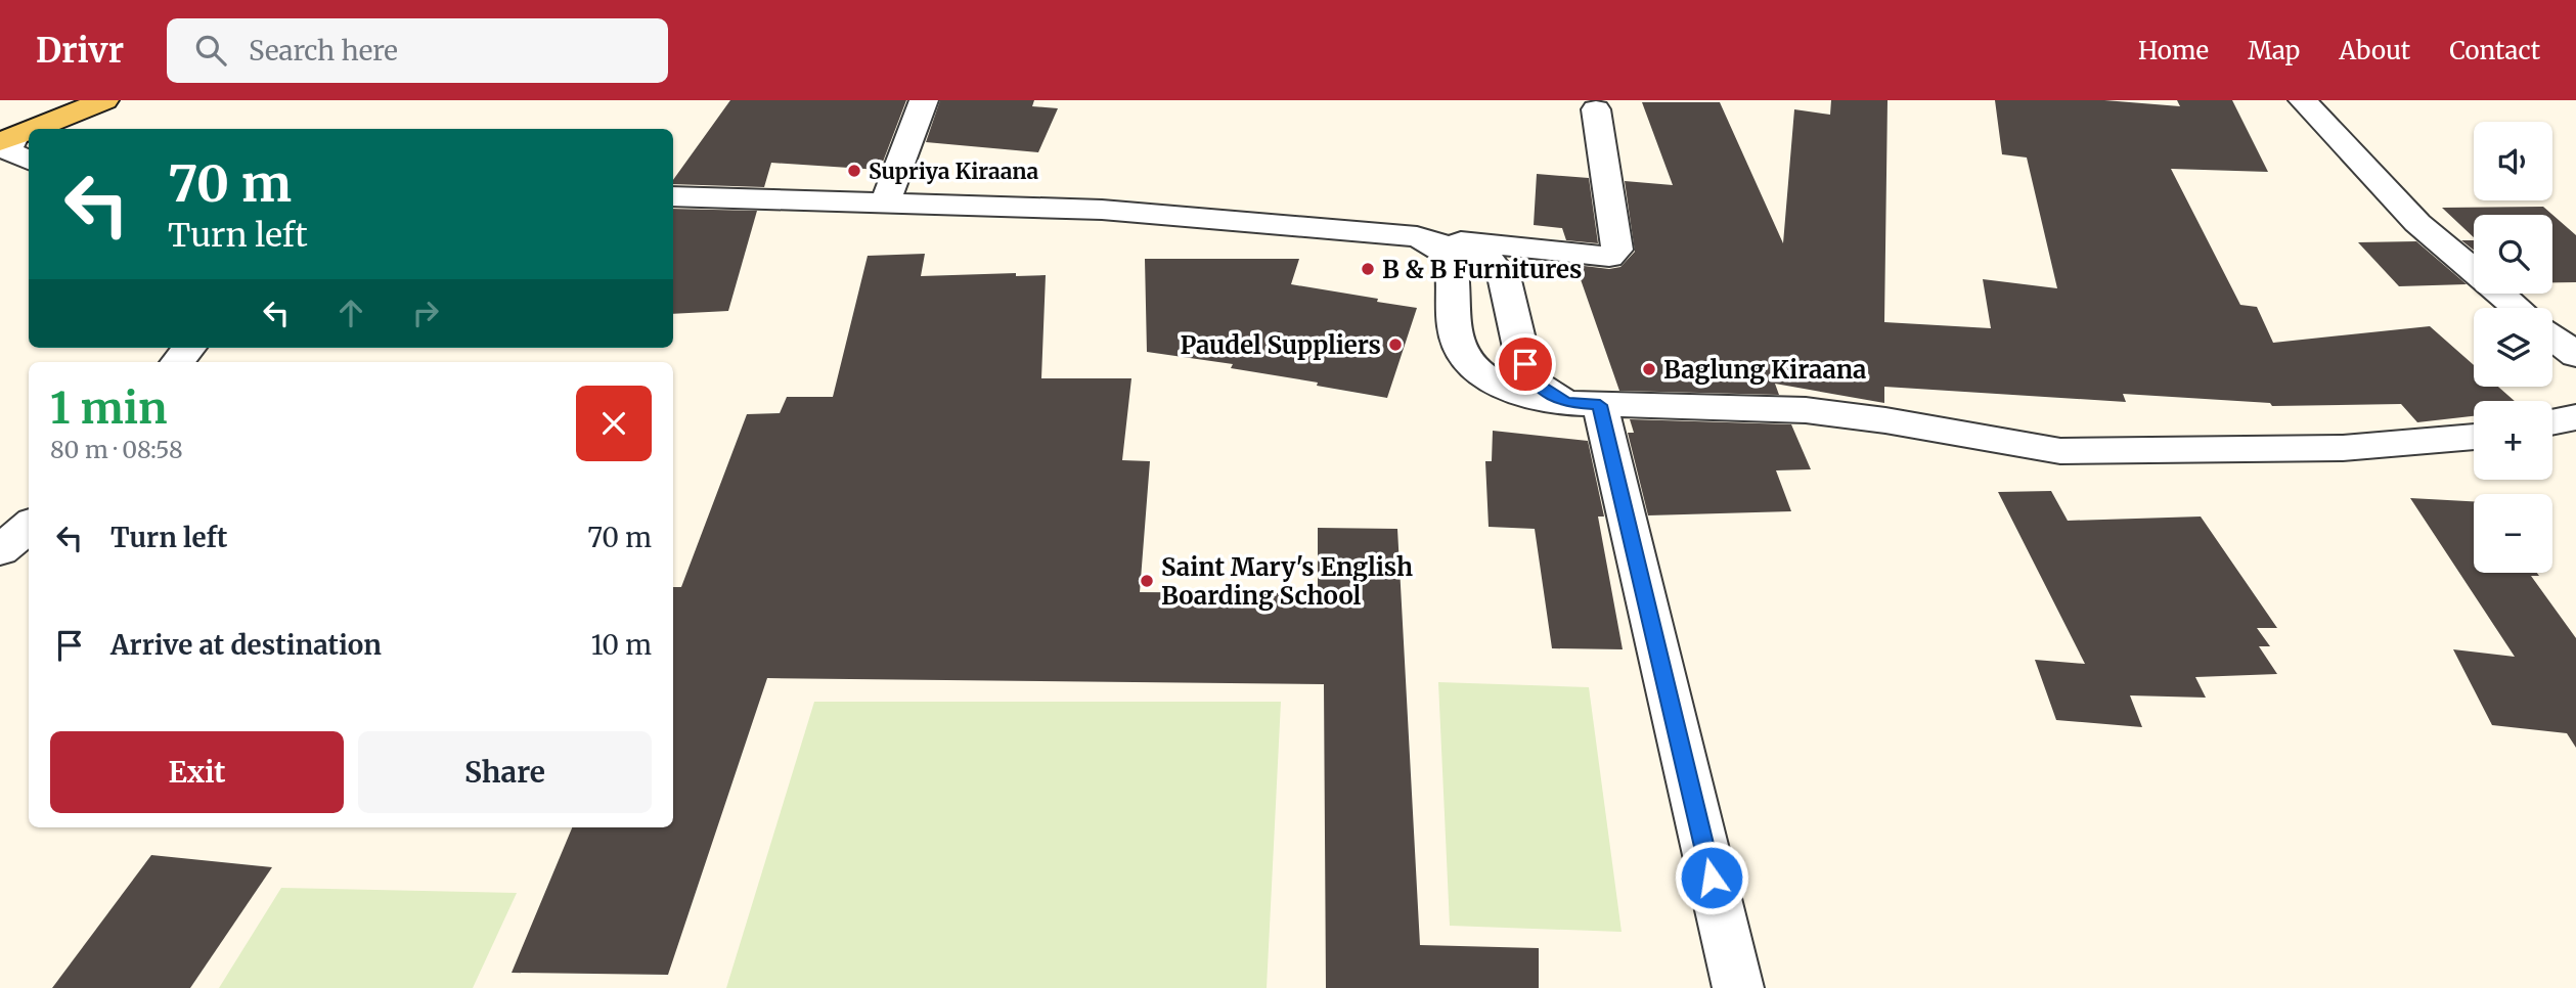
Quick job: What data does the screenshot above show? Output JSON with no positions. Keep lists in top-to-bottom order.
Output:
{
  "places": [
    "Supriya Kiraana",
    "B & B Furnitures",
    "Paudel Suppliers",
    "Baglung Kiraana",
    "Saint Mary's English Boarding School"
  ],
  "page": {
    "header": "Drivr",
    "search": "Search here",
    "nav": [
      "Home",
      "Map",
      "About",
      "Contact"
    ],
    "map_buttons": ["+", "−"],
    "turn": ["70 m", "Turn left"],
    "heading": ["1 min", "80 m · 08:58"],
    "list": [
      {
        "name": "Turn left",
        "value": "70 m"
      },
      {
        "name": "Arrive at destination",
        "value": "10 m"
      }
    ],
    "buttons": ["Exit", "Share"]
  }
}
